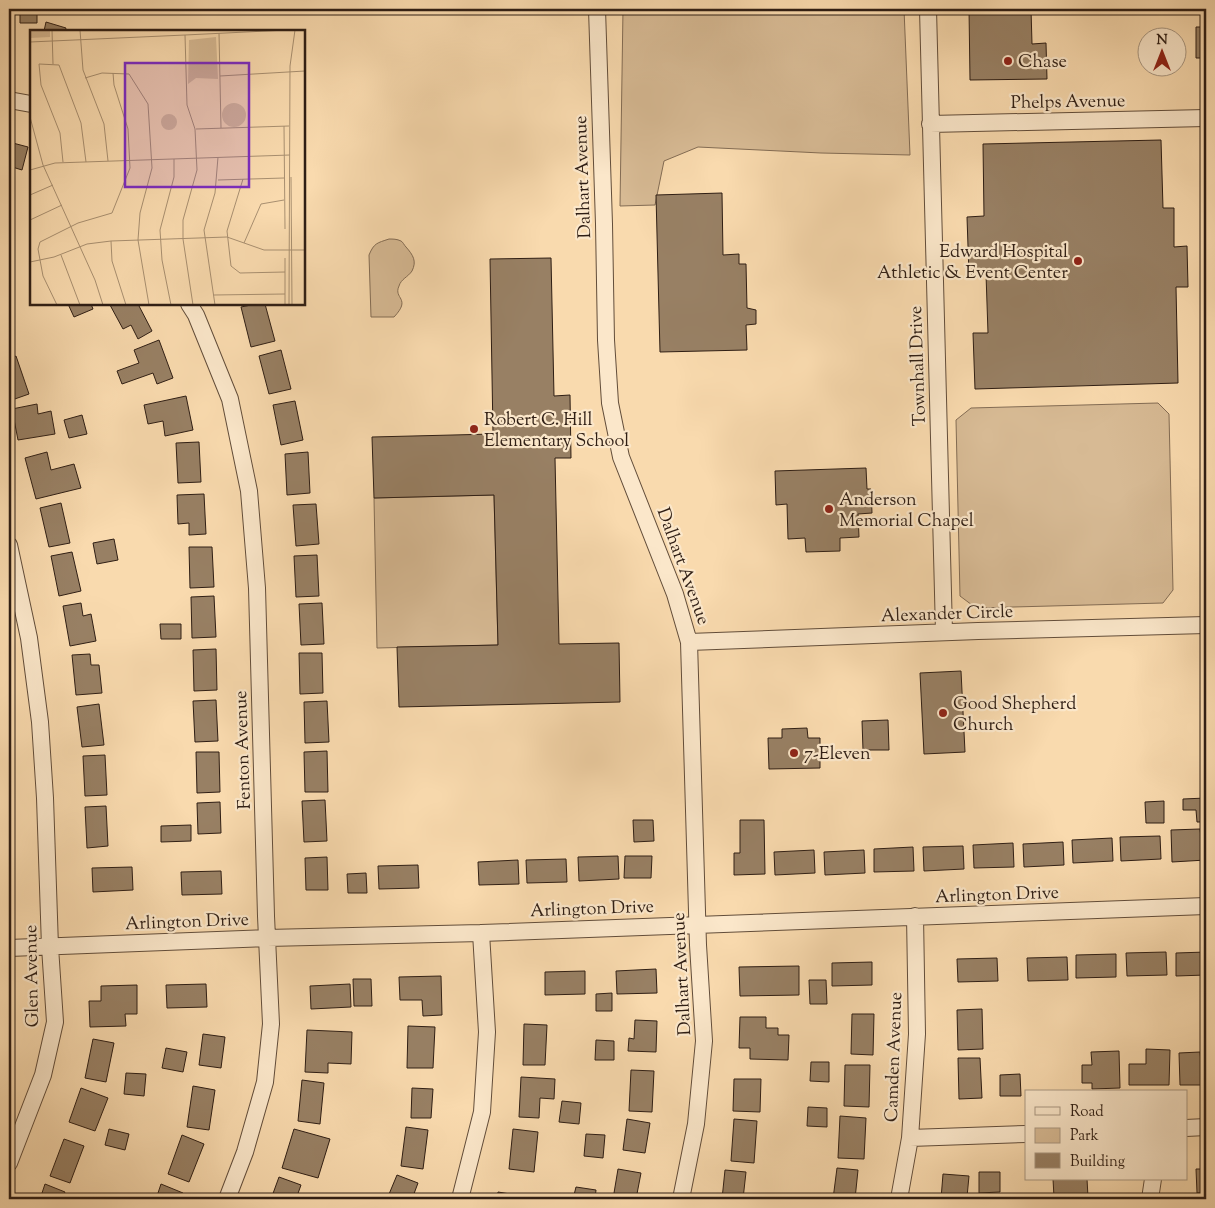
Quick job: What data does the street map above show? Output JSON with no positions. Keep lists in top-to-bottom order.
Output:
{
  "streets": {
    "street": [
      "Phelps Avenue",
      "Dalhart Avenue",
      "Townhall Drive",
      "Alexander Circle",
      "Fenton Avenue",
      "Arlington Drive",
      "Glen Avenue",
      "Camden Avenue"
    ]
  },
  "crossings": [
    ["Phelps Avenue", "Townhall Drive"],
    ["Dalhart Avenue", "Alexander Circle"],
    ["Dalhart Avenue", "Arlington Drive"],
    ["Townhall Drive", "Alexander Circle"],
    ["Fenton Avenue", "Arlington Drive"],
    ["Arlington Drive", "Glen Avenue"],
    ["Arlington Drive", "Camden Avenue"]
  ],
  "places": [
    "Chase",
    "Edward Hospital Athletic & Event Center",
    "Robert C. Hill Elementary School",
    "Anderson Memorial Chapel",
    "Good Shepherd Church",
    "7-Eleven"
  ],
  "legend": ["Road", "Park", "Building"],
  "north": "top"
}
